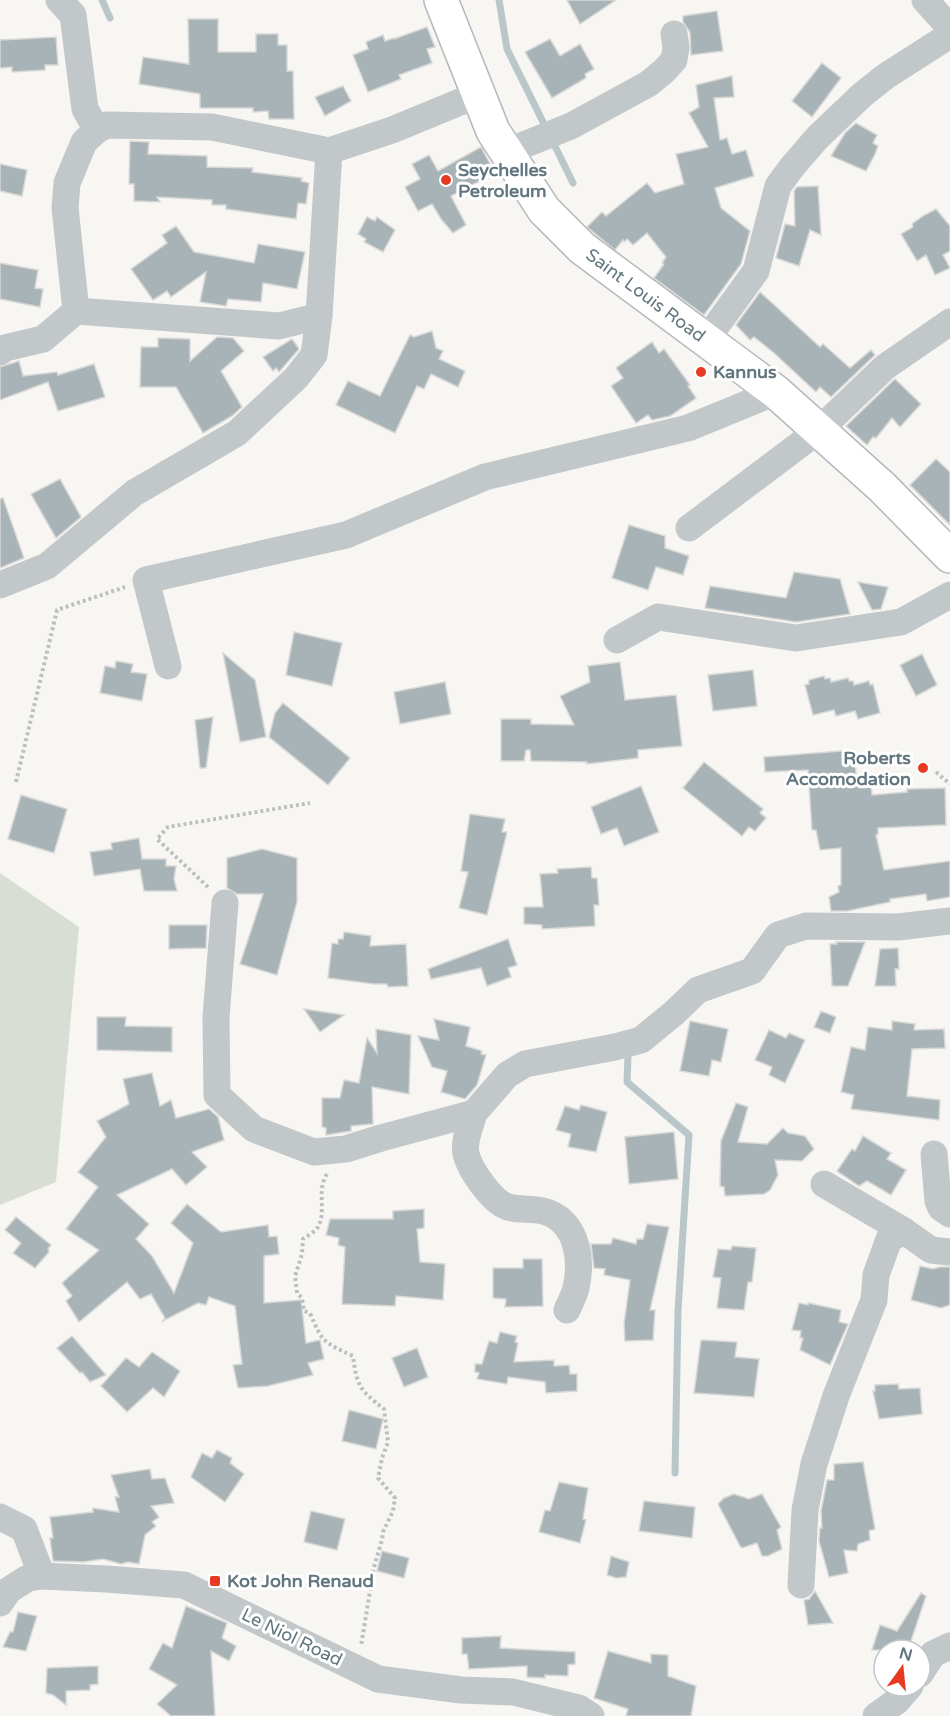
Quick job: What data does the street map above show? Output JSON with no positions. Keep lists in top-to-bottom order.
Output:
{
  "streets": {
    "main road": ["Saint Louis Road"],
    "street": ["Le Niol Road"]
  },
  "places": {
    "other": ["Seychelles Petroleum", "Kannus", "Roberts Accomodation"],
    "transit": ["Kot John Renaud"]
  },
  "north": "top"
}
